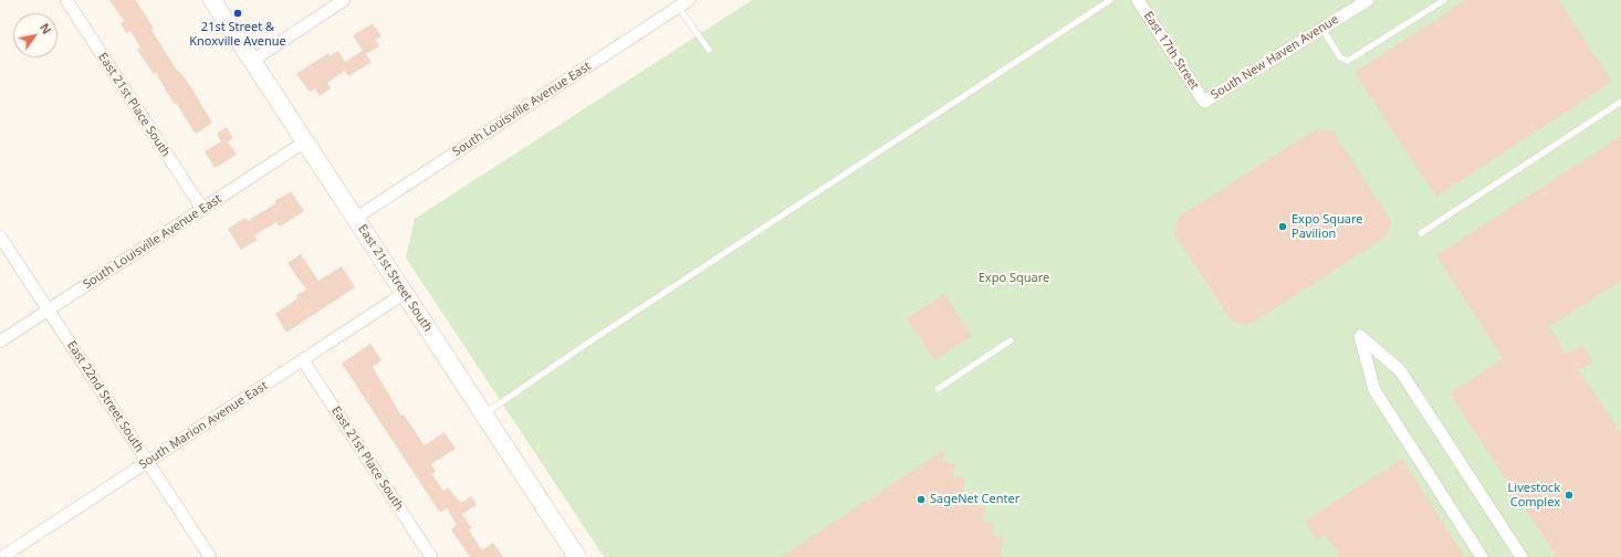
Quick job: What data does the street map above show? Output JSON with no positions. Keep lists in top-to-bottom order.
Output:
{
  "streets": {
    "main road": ["East 21st Street South"],
    "street": [
      "East 17th Street",
      "South New Haven Avenue",
      "East 21st Place South",
      "South Louisville Avenue East",
      "East 22nd Street South",
      "South Marion Avenue East"
    ]
  },
  "crossings": [
    ["East 17th Street", "South New Haven Avenue"],
    ["East 21st Place South", "South Louisville Avenue East"],
    ["East 21st Place South", "South Marion Avenue East"],
    ["South Louisville Avenue East", "East 21st Street South"],
    ["South Louisville Avenue East", "East 22nd Street South"],
    ["East 21st Street South", "South Marion Avenue East"],
    ["East 22nd Street South", "South Marion Avenue East"]
  ],
  "parks": ["Expo Square"],
  "places": [
    "21st Street & Knoxville Avenue",
    "Expo Square Pavilion",
    "Livestock Complex",
    "SageNet Center"
  ],
  "north": "top right"
}
